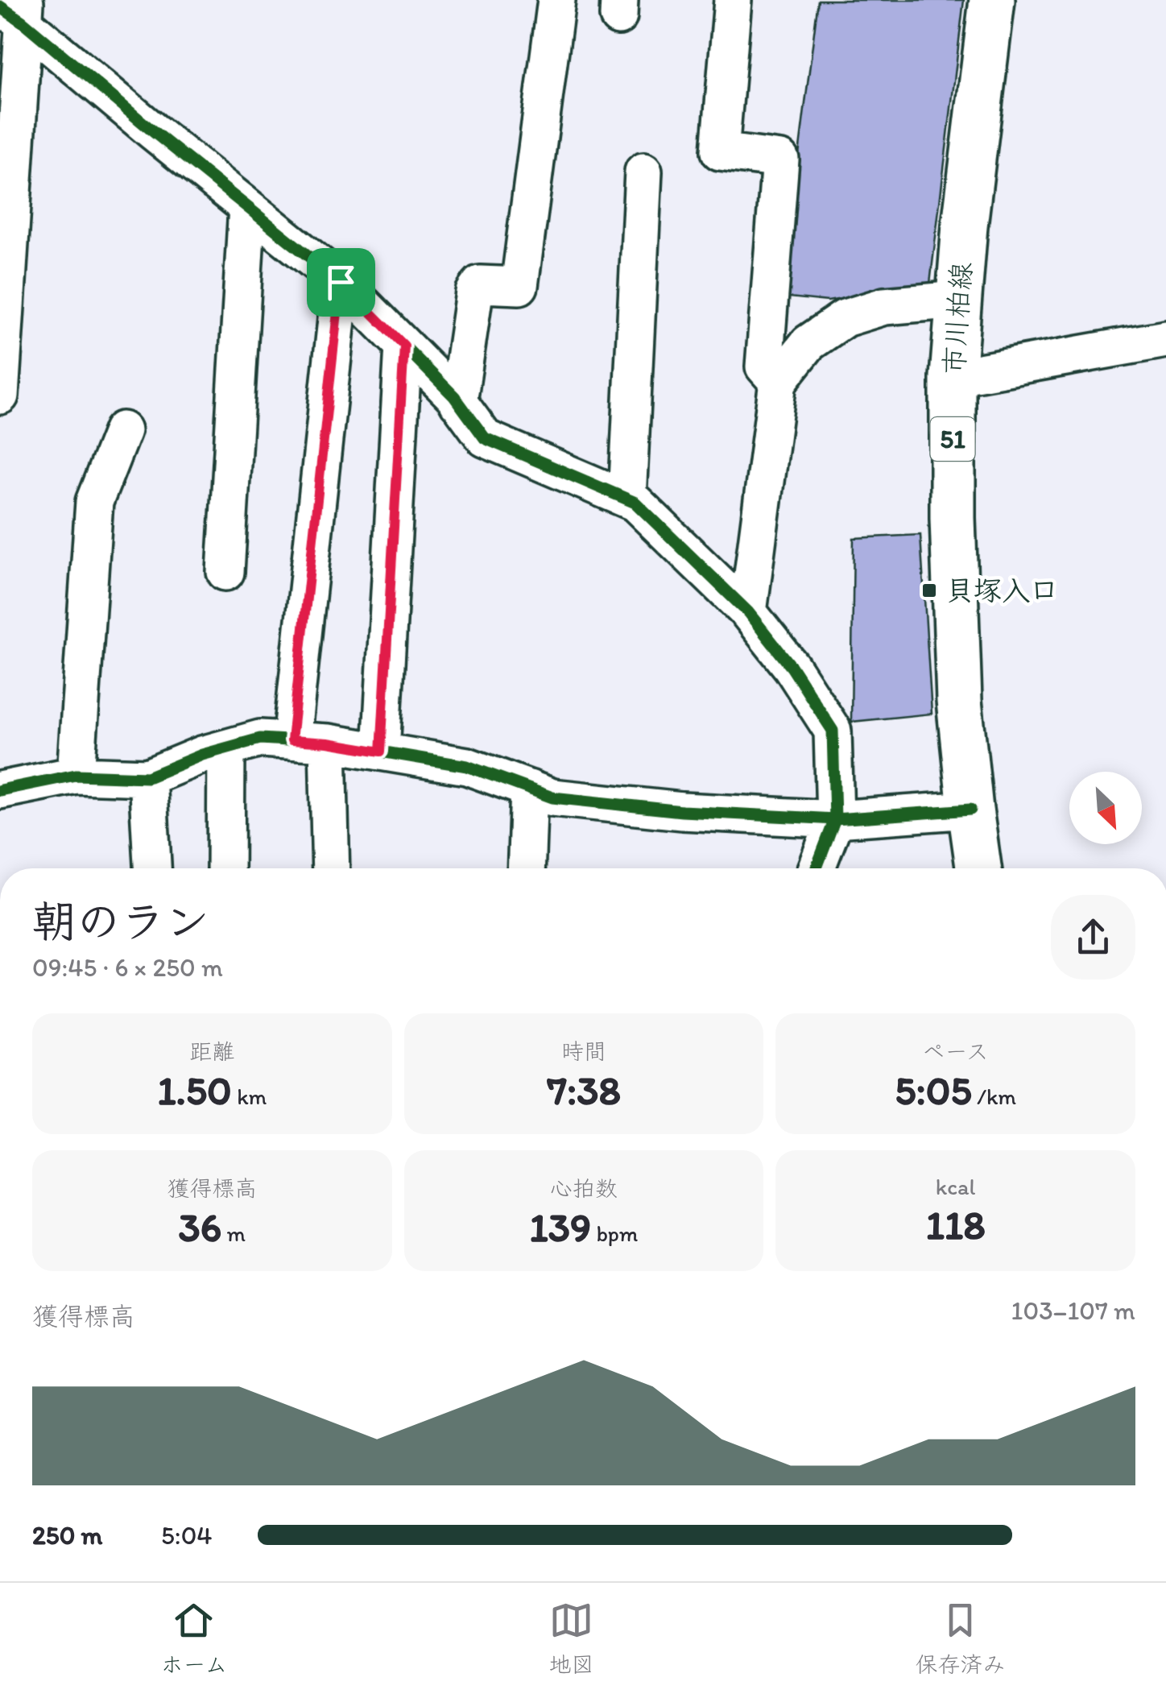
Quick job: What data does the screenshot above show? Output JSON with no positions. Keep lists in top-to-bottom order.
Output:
{
  "streets": {
    "main road": ["市川柏線", "51"]
  },
  "places": {
    "transit": ["貝塚入口"]
  },
  "north": "bottom right",
  "page": {
    "heading": ["朝のラン", "09:45 · 6 × 250 m"],
    "stats": [
      ["距離", "1.50 km"],
      ["時間", "7:38"],
      ["ペース", "5:05 /km"],
      ["獲得標高", "36 m"],
      ["心拍数", "139 bpm"],
      ["kcal", "118"]
    ],
    "chart": ["獲得標高", "103–107 m"],
    "list": [
      {
        "name": "250 m",
        "note": "5:04"
      }
    ],
    "tabs": ["ホーム", "地図", "保存済み"]
  }
}
